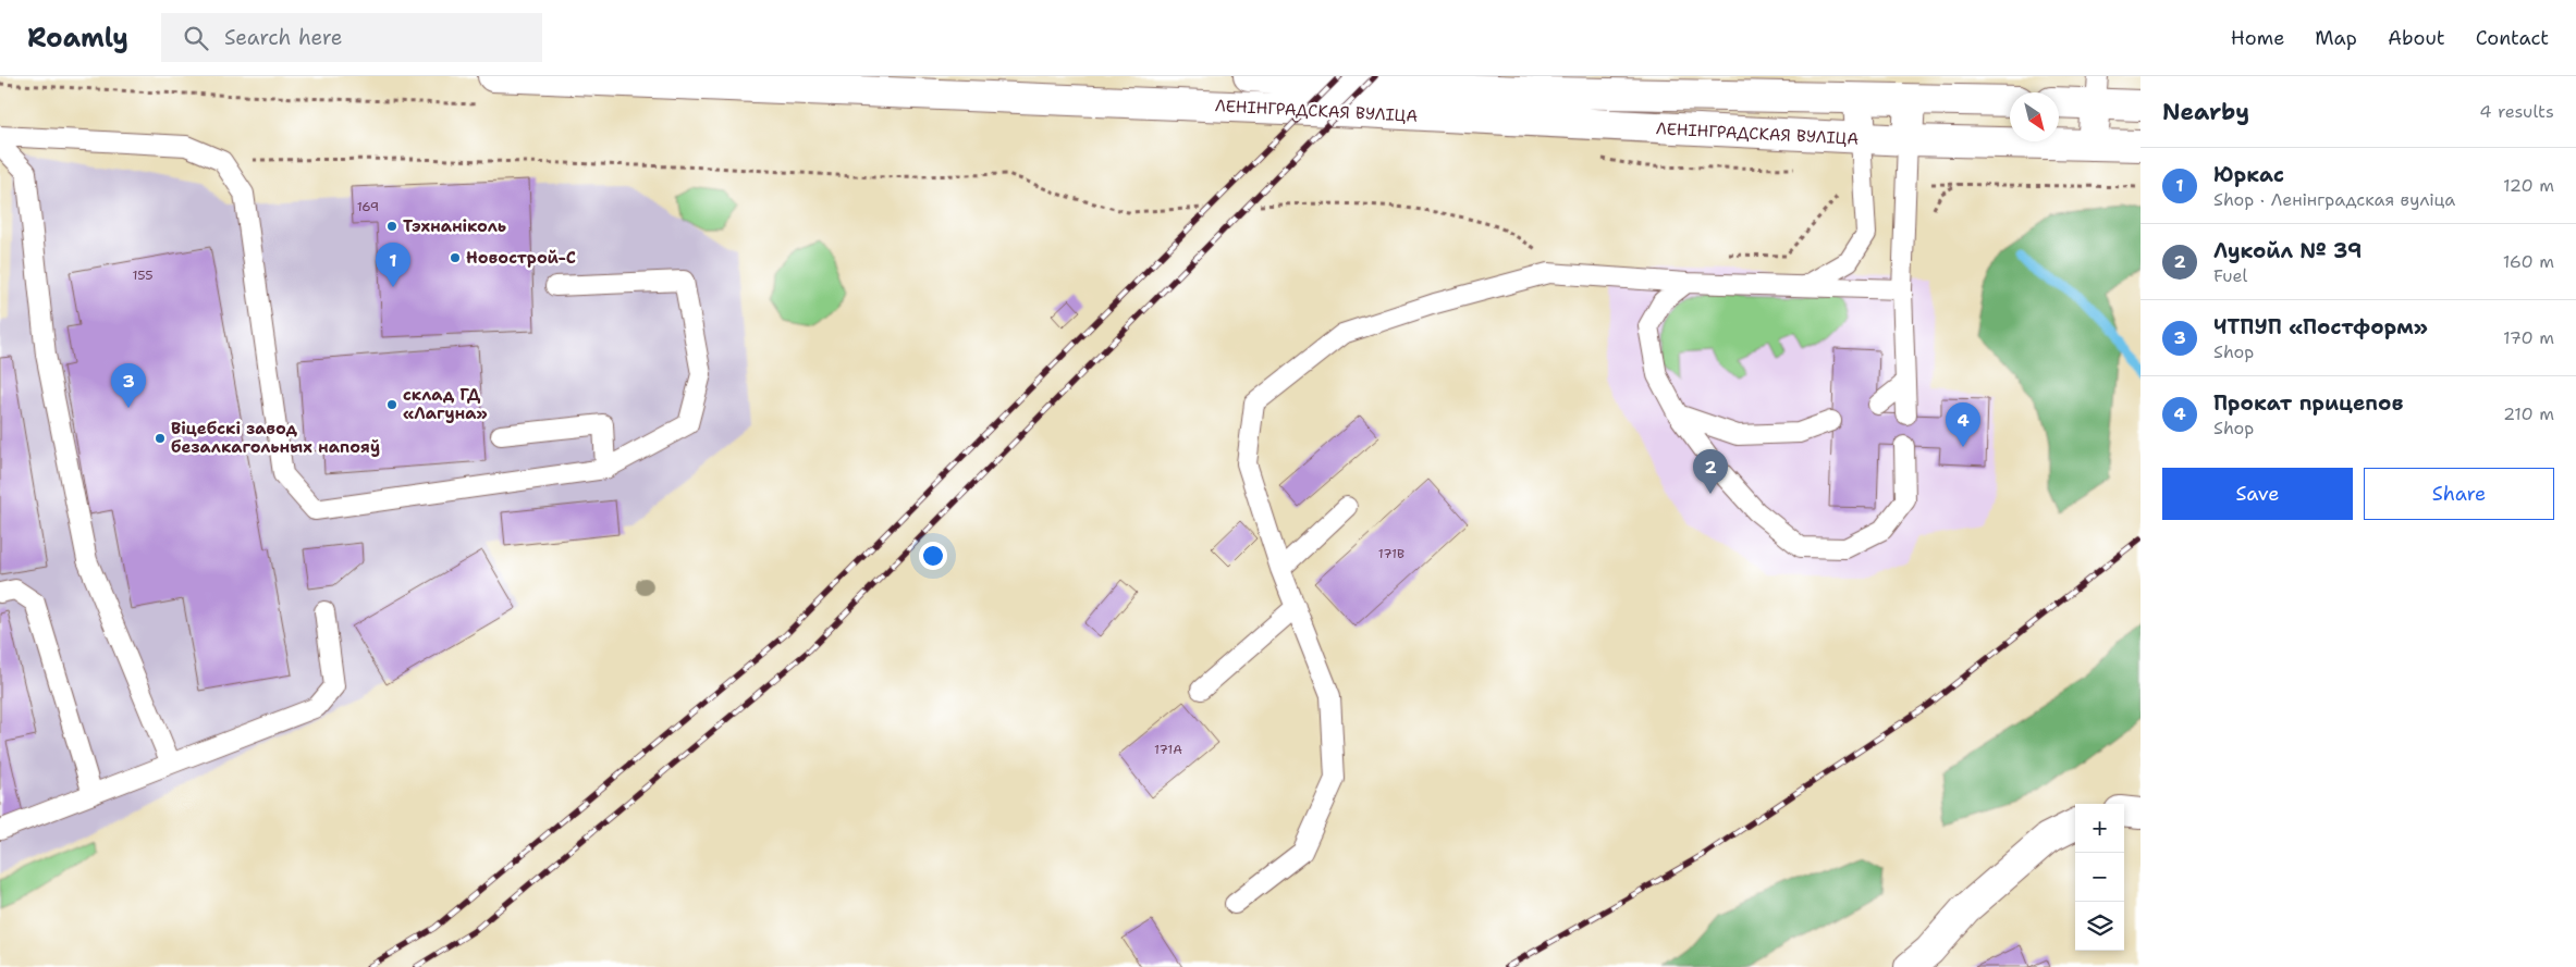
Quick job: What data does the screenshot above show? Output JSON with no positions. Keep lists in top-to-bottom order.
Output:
{
  "streets": {
    "main road": ["ЛЕНІНГРАДСКАЯ ВУЛІЦА"]
  },
  "places": [
    "Тэхнаніколь",
    "Новострой-С",
    "склад ГД «Лагуна»",
    "Віцебскі завод безалкагольных напояў"
  ],
  "house_numbers": [
    "169",
    "155",
    "171В",
    "171А"
  ],
  "north": "bottom right",
  "page": {
    "header": "Roamly",
    "search": "Search here",
    "nav": [
      "Home",
      "Map",
      "About",
      "Contact"
    ],
    "heading": ["Nearby", "4 results"],
    "list": [
      {
        "mark": "1",
        "name": "Юркас",
        "note": "Shop · Ленінградская вуліца",
        "value": "120 m"
      },
      {
        "mark": "2",
        "name": "Лукойл № 39",
        "note": "Fuel",
        "value": "160 m"
      },
      {
        "mark": "3",
        "name": "ЧТПУП «Постформ»",
        "note": "Shop",
        "value": "170 m"
      },
      {
        "mark": "4",
        "name": "Прокат прицепов",
        "note": "Shop",
        "value": "210 m"
      }
    ],
    "pins": [
      "1",
      "3",
      "4",
      "2"
    ],
    "buttons": ["Save", "Share"],
    "map_buttons": ["+", "−"]
  }
}
